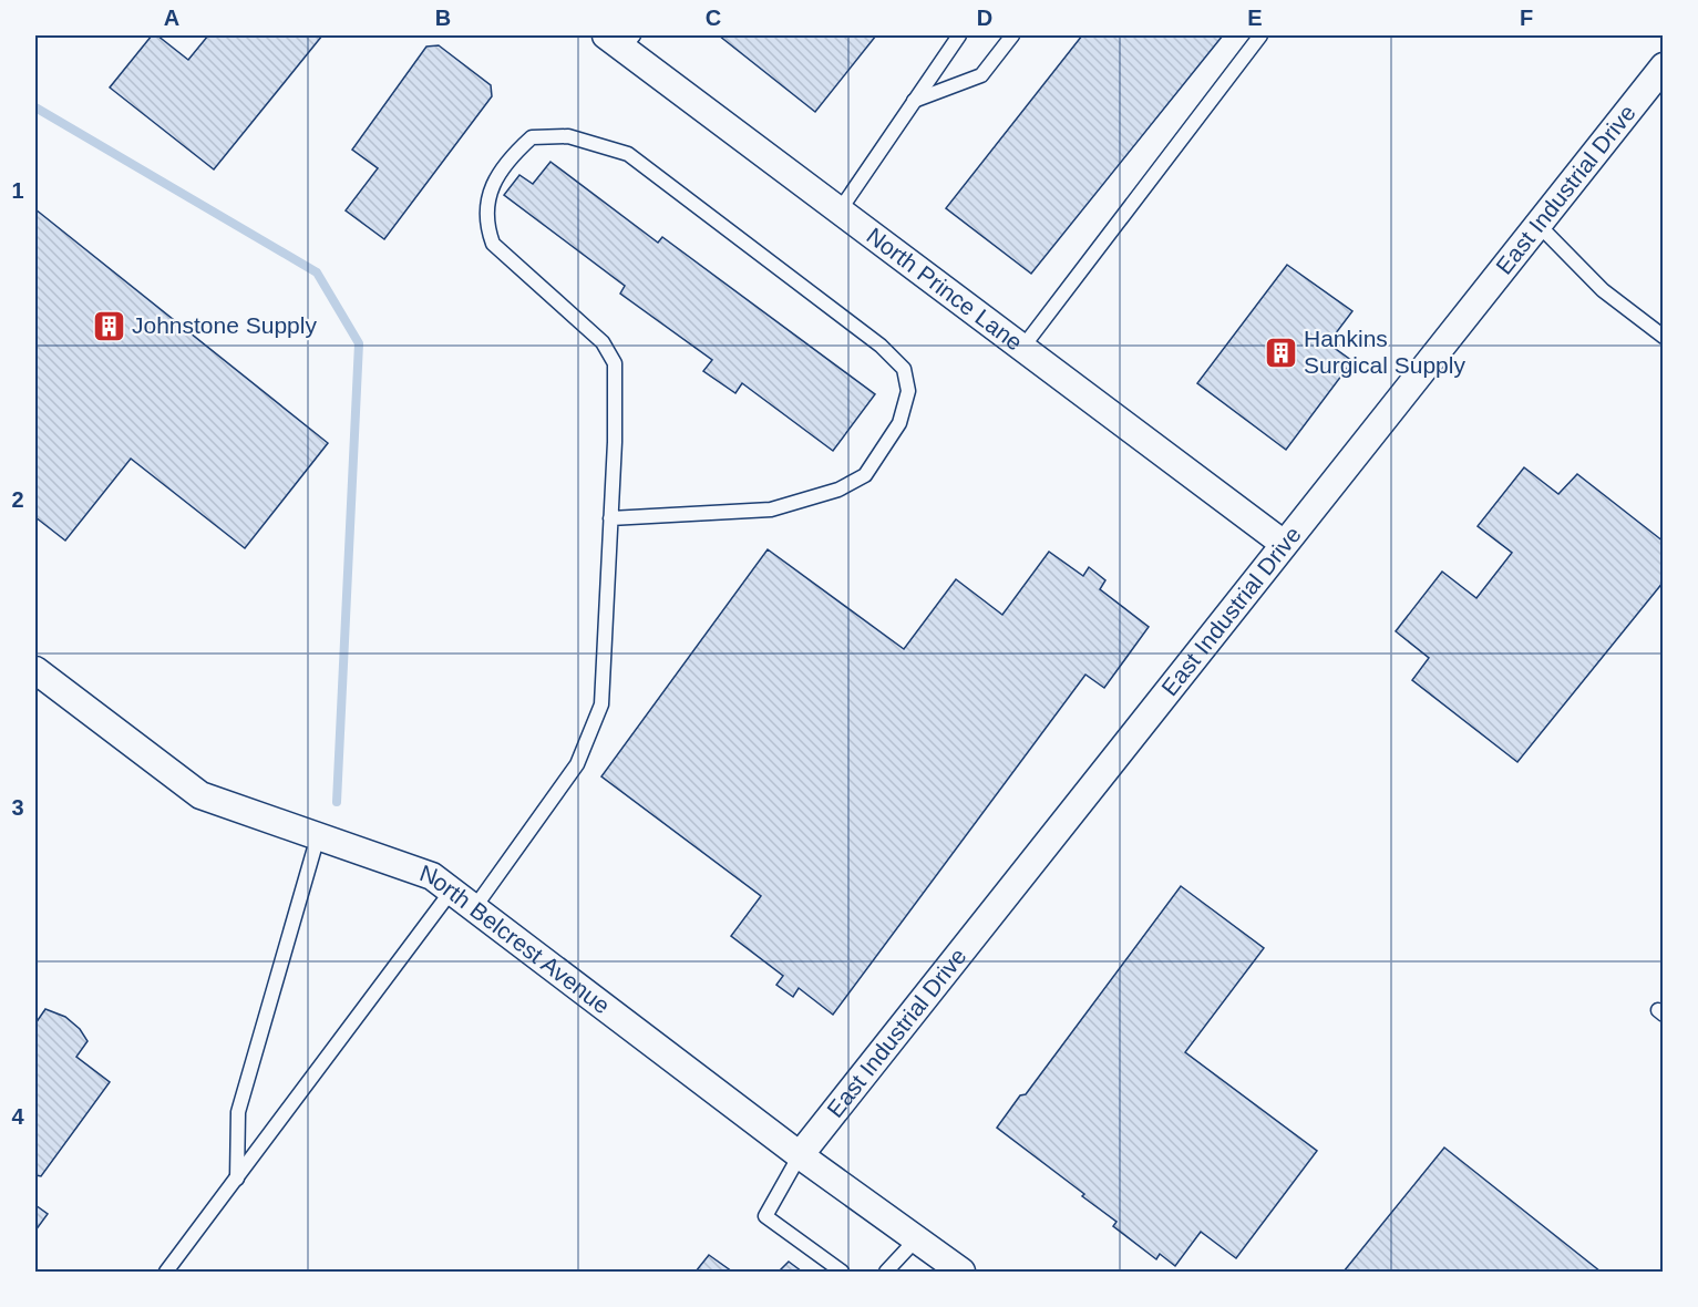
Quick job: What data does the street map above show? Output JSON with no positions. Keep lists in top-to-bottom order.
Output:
{
  "streets": {
    "street": ["East Industrial Drive", "North Prince Lane", "North Belcrest Avenue"]
  },
  "crossings": [
    ["East Industrial Drive", "North Prince Lane"],
    ["East Industrial Drive", "North Belcrest Avenue"]
  ],
  "places": {
    "building": ["Johnstone Supply", "Hankins Surgical Supply"]
  },
  "grid": {
    "columns": [
      "A",
      "B",
      "C",
      "D",
      "E",
      "F"
    ],
    "rows": [
      "1",
      "2",
      "3",
      "4"
    ]
  }
}
